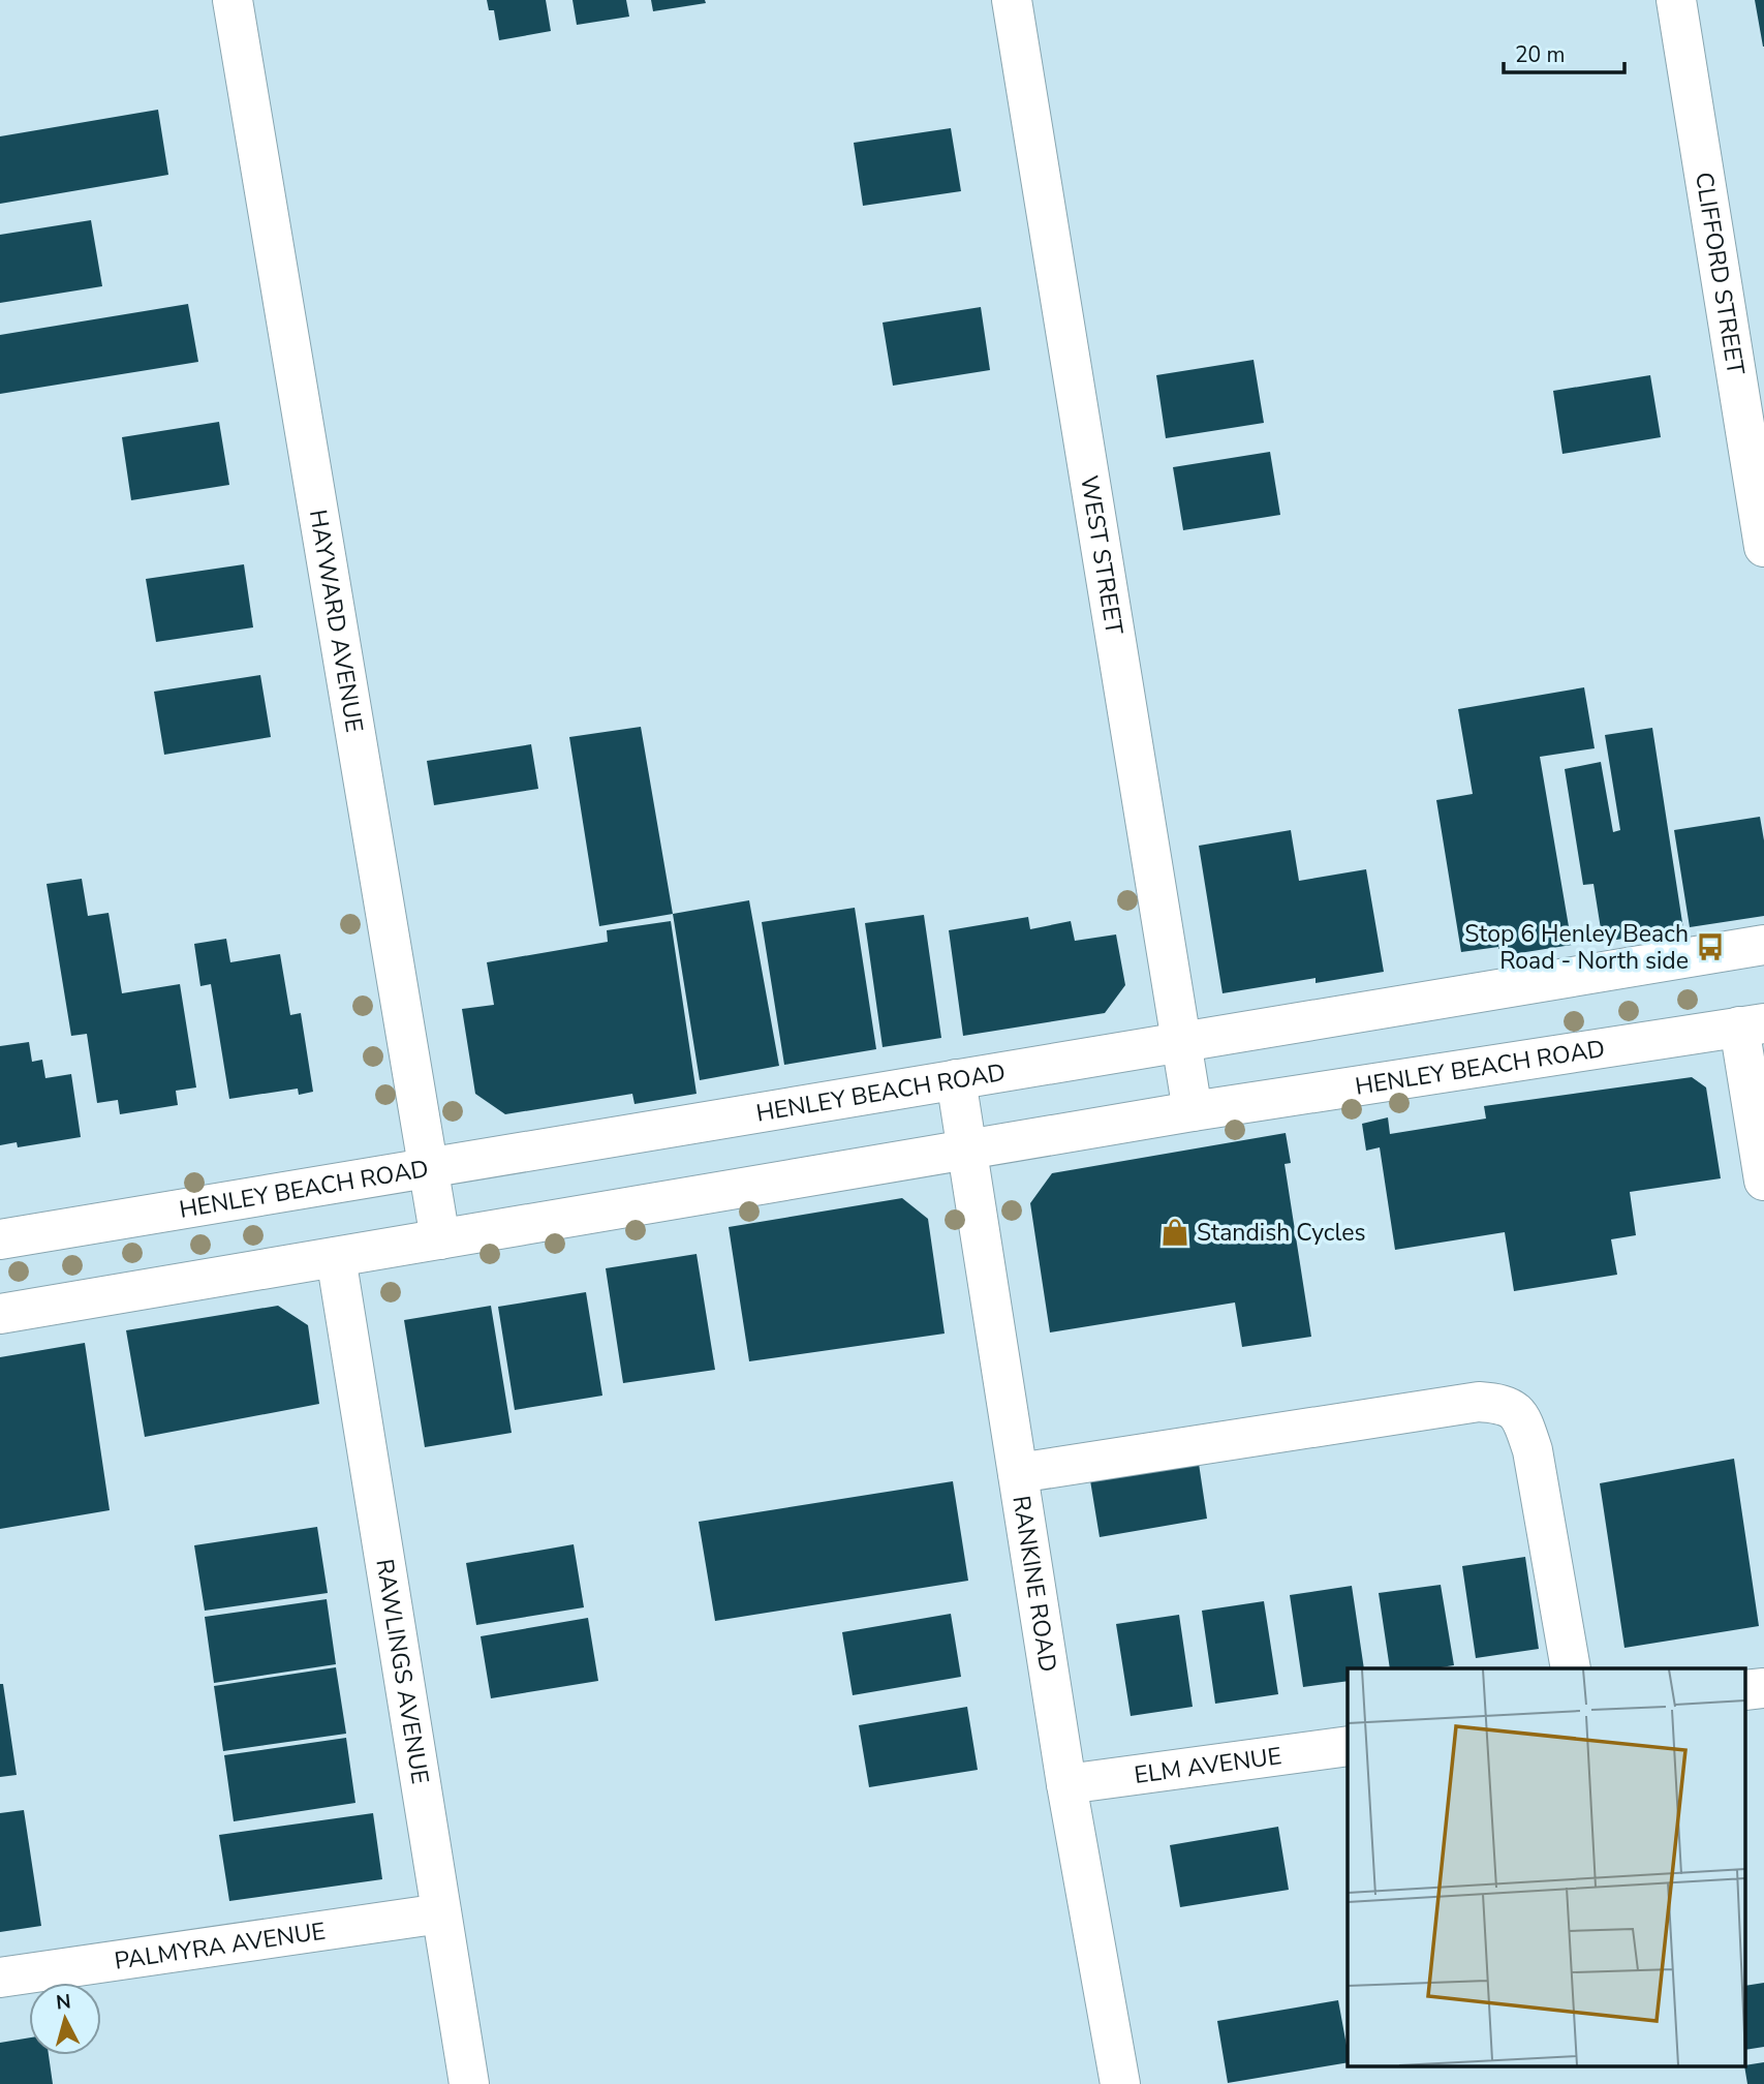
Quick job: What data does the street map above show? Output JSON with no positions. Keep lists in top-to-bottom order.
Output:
{
  "streets": {
    "street": [
      "CLIFFORD STREET",
      "WEST STREET",
      "HAYWARD AVENUE",
      "HENLEY BEACH ROAD",
      "RANKINE ROAD",
      "RAWLINGS AVENUE",
      "ELM AVENUE",
      "PALMYRA AVENUE"
    ]
  },
  "crossings": [
    ["WEST STREET", "HENLEY BEACH ROAD"],
    ["HAYWARD AVENUE", "HENLEY BEACH ROAD"],
    ["HENLEY BEACH ROAD", "RANKINE ROAD"],
    ["HENLEY BEACH ROAD", "RAWLINGS AVENUE"],
    ["RANKINE ROAD", "ELM AVENUE"],
    ["RAWLINGS AVENUE", "PALMYRA AVENUE"]
  ],
  "places": {
    "bus stop": ["Stop 6 Henley Beach Road - North side"],
    "shop": ["Standish Cycles"]
  },
  "scale_bar": "20 m",
  "north": "top"
}
